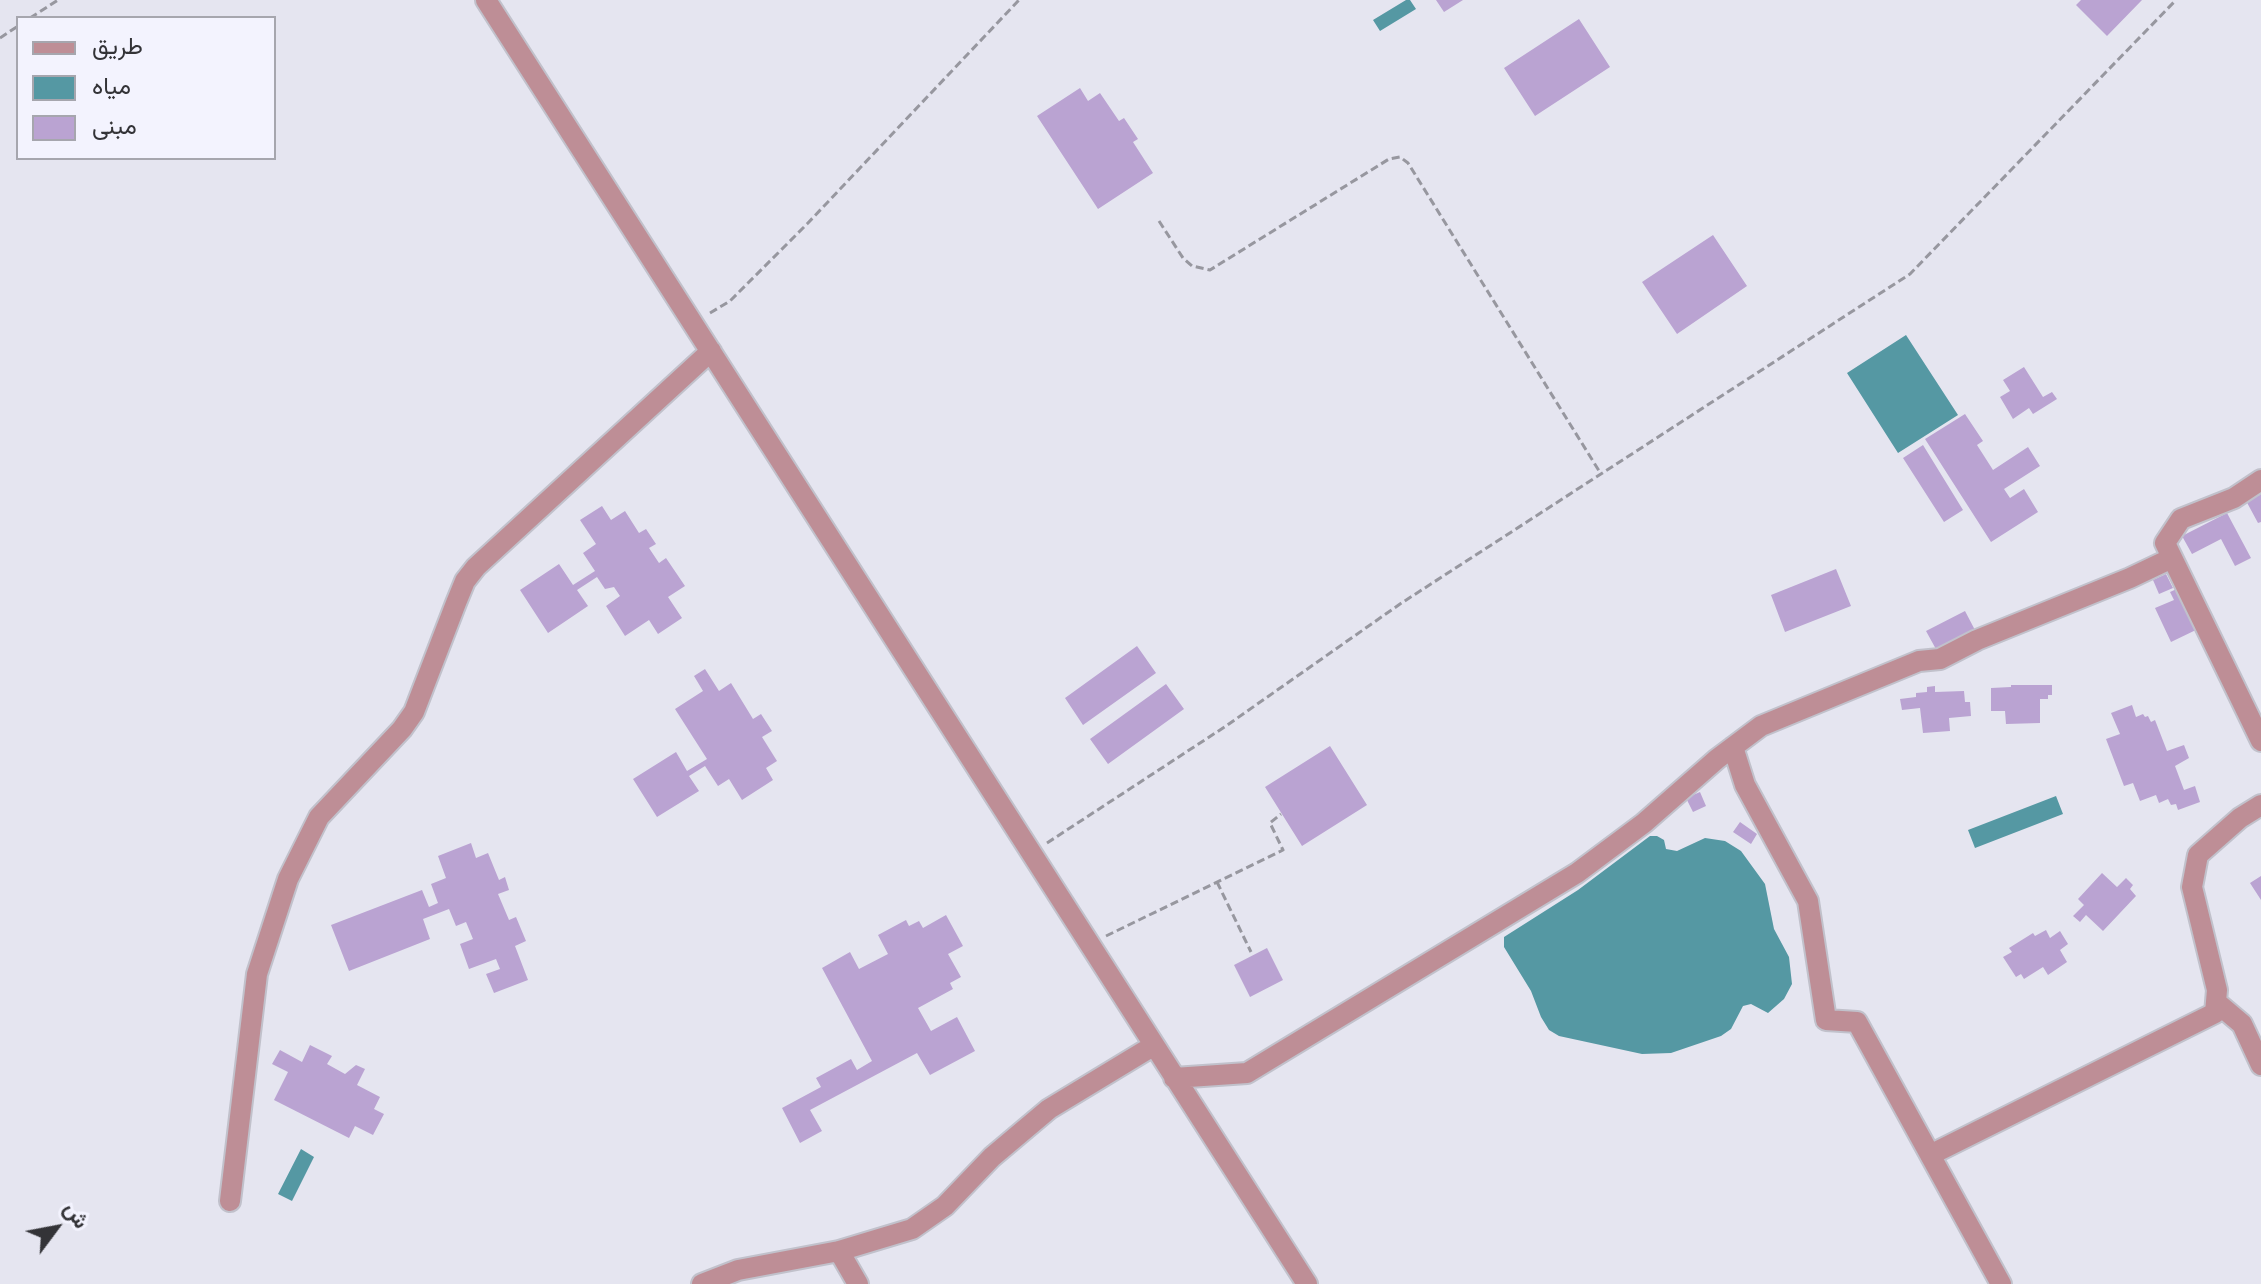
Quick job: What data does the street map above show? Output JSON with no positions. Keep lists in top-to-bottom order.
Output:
{
  "legend": ["طريق", "مياه", "مبنى"],
  "north": "top right"
}
